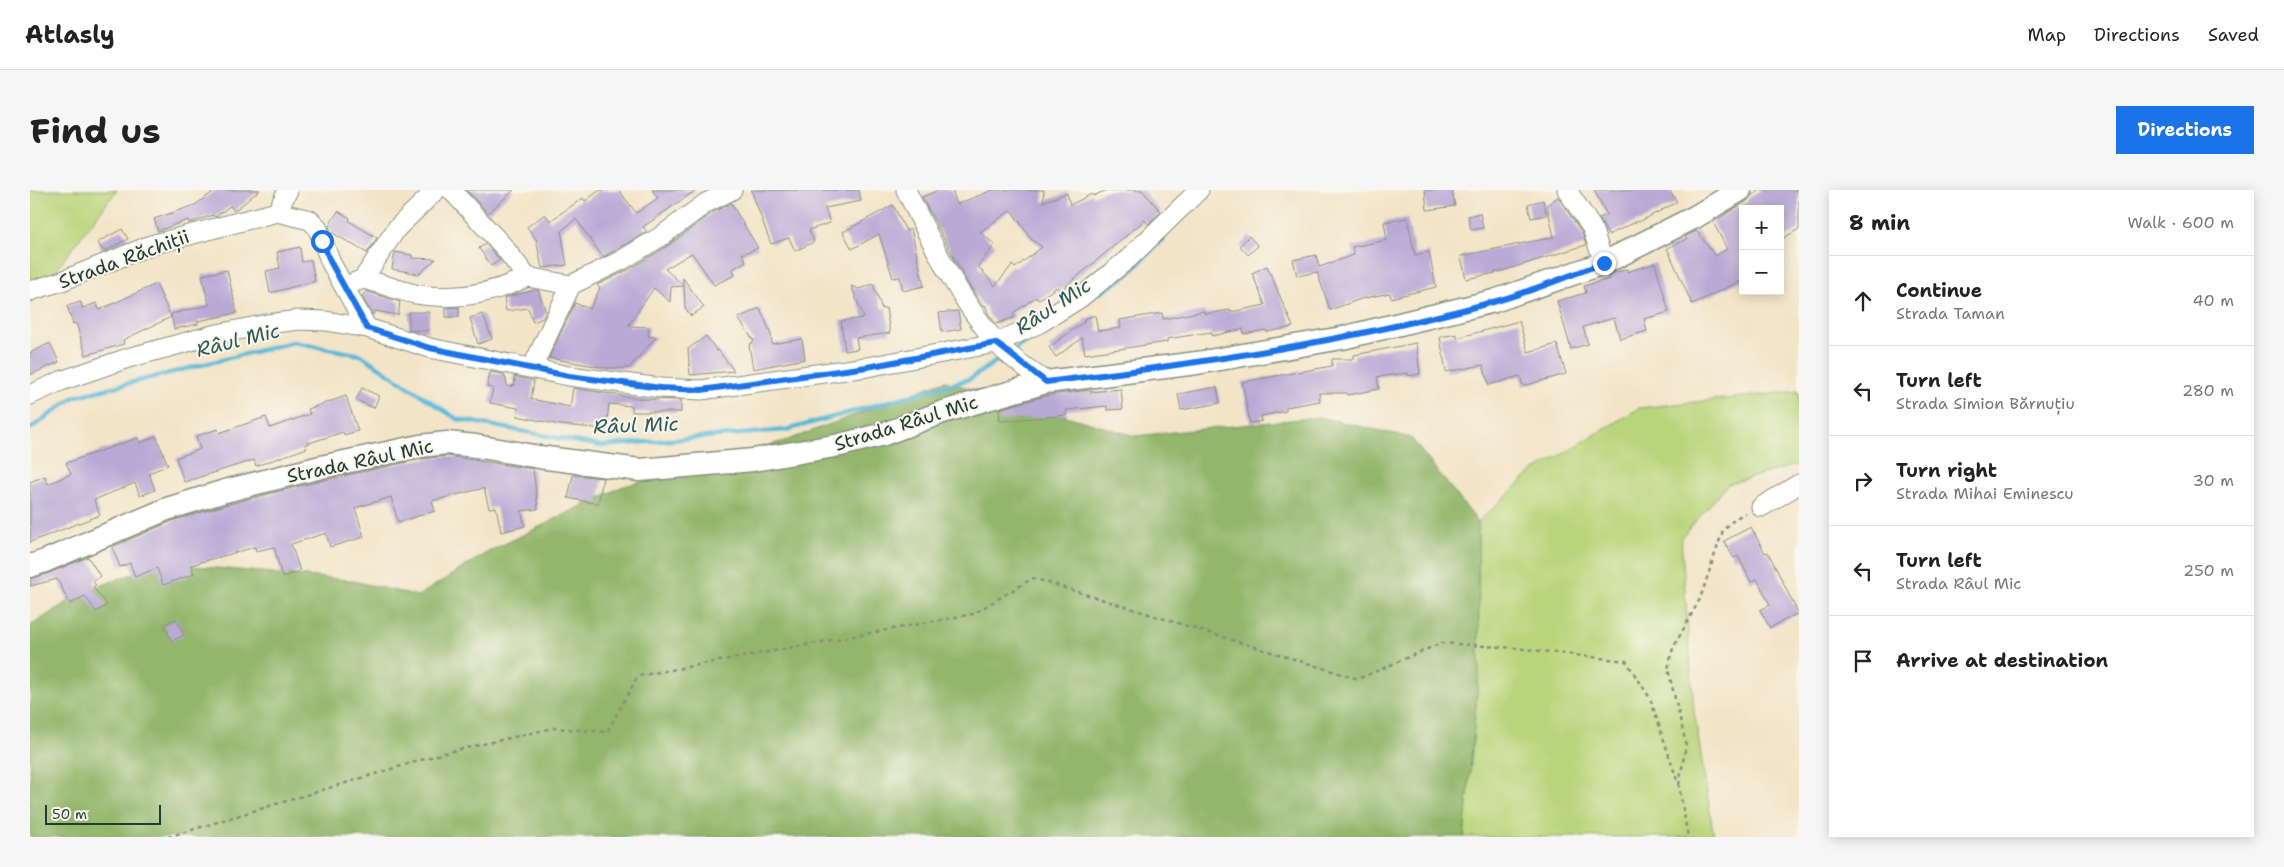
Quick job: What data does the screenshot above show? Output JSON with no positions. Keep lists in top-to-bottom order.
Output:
{
  "streets": {
    "street": ["Strada Răchiții", "Strada Râul Mic"]
  },
  "water": ["Râul Mic"],
  "scale_bar": "50 m",
  "page": {
    "header": "Atlasly",
    "nav": ["Map", "Directions", "Saved"],
    "buttons": "Directions",
    "title": "Find us",
    "heading": ["8 min", "Walk · 600 m"],
    "map_buttons": ["+", "−"],
    "list": [
      ["Continue", "Strada Taman", "40 m"],
      ["Turn left", "Strada Simion Bărnuțiu", "280 m"],
      ["Turn right", "Strada Mihai Eminescu", "30 m"],
      ["Turn left", "Strada Râul Mic", "250 m"],
      "Arrive at destination"
    ],
    "scale": "50 m"
  }
}
